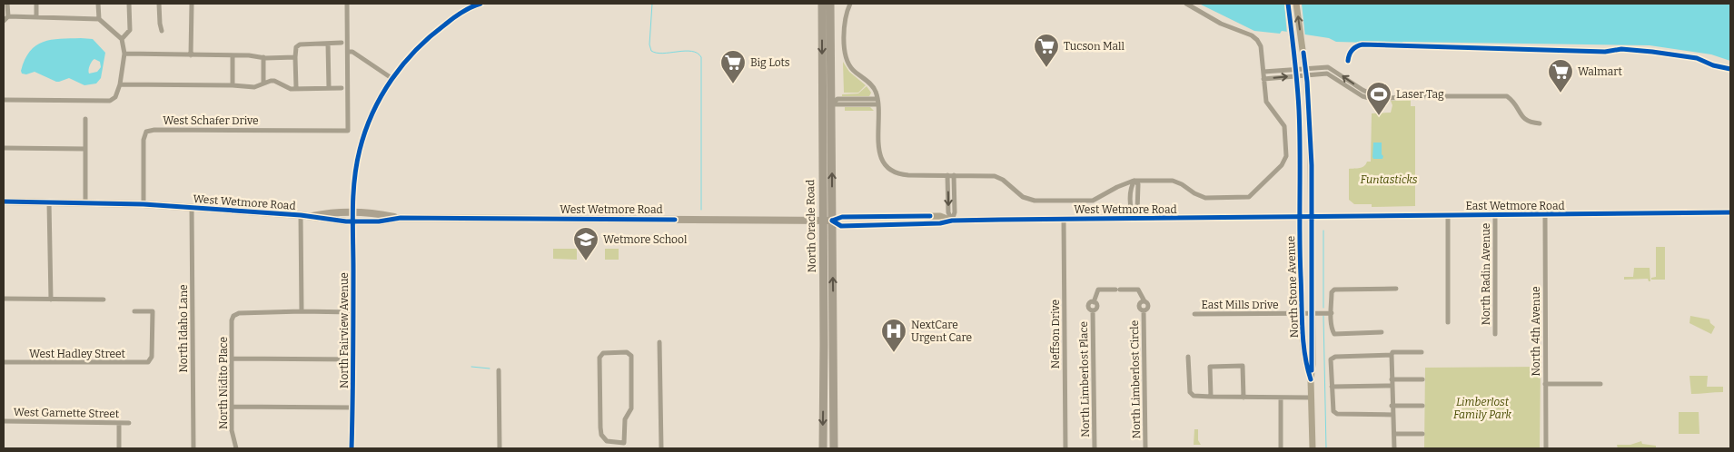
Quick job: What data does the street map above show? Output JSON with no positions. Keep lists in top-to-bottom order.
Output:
{
  "streets": {
    "highway": ["North Oracle Road"],
    "main road": [
      "West Wetmore Road",
      "East Wetmore Road",
      "North Stone Avenue",
      "North Fairview Avenue"
    ],
    "street": [
      "West Schafer Drive",
      "North Radin Avenue",
      "East Mills Drive",
      "North Idaho Lane",
      "North 4th Avenue",
      "Neffson Drive",
      "West Hadley Street",
      "North Limberlost Place",
      "North Limberlost Circle",
      "North Nidito Place",
      "West Garnette Street"
    ]
  },
  "crossings": [
    ["West Schafer Drive", "West Wetmore Road"],
    ["West Wetmore Road", "East Wetmore Road"],
    ["West Wetmore Road", "North Oracle Road"],
    ["West Wetmore Road", "North Stone Avenue"],
    ["West Wetmore Road", "North Idaho Lane"],
    ["West Wetmore Road", "North Fairview Avenue"],
    ["West Wetmore Road", "Neffson Drive"],
    ["East Wetmore Road", "North Radin Avenue"],
    ["East Wetmore Road", "North Stone Avenue"],
    ["East Wetmore Road", "North 4th Avenue"],
    ["North Stone Avenue", "East Mills Drive"],
    ["North Limberlost Place", "North Limberlost Circle"]
  ],
  "parks": ["Funtasticks", "Limberlost Family Park"],
  "places": {
    "supermarket": ["Tucson Mall", "Big Lots", "Walmart"],
    "sports": ["Laser Tag"],
    "school or university": ["Wetmore School"],
    "hospital": ["NextCare Urgent Care"]
  }
}
